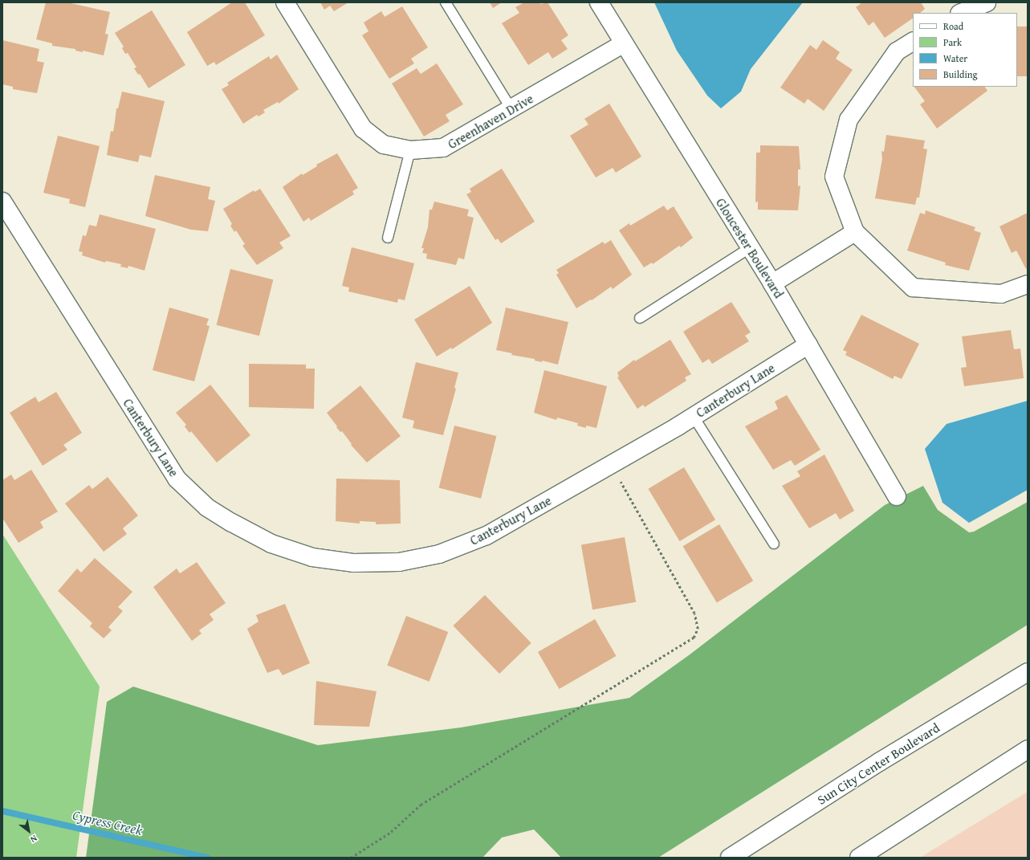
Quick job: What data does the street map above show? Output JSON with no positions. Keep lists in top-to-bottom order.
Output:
{
  "streets": {
    "street": [
      "Greenhaven Drive",
      "Gloucester Boulevard",
      "Canterbury Lane",
      "Sun City Center Boulevard"
    ]
  },
  "crossings": [
    ["Greenhaven Drive", "Gloucester Boulevard"],
    ["Gloucester Boulevard", "Canterbury Lane"]
  ],
  "water": ["Cypress Creek"],
  "legend": [
    "Road",
    "Park",
    "Water",
    "Building"
  ],
  "north": "bottom right"
}
